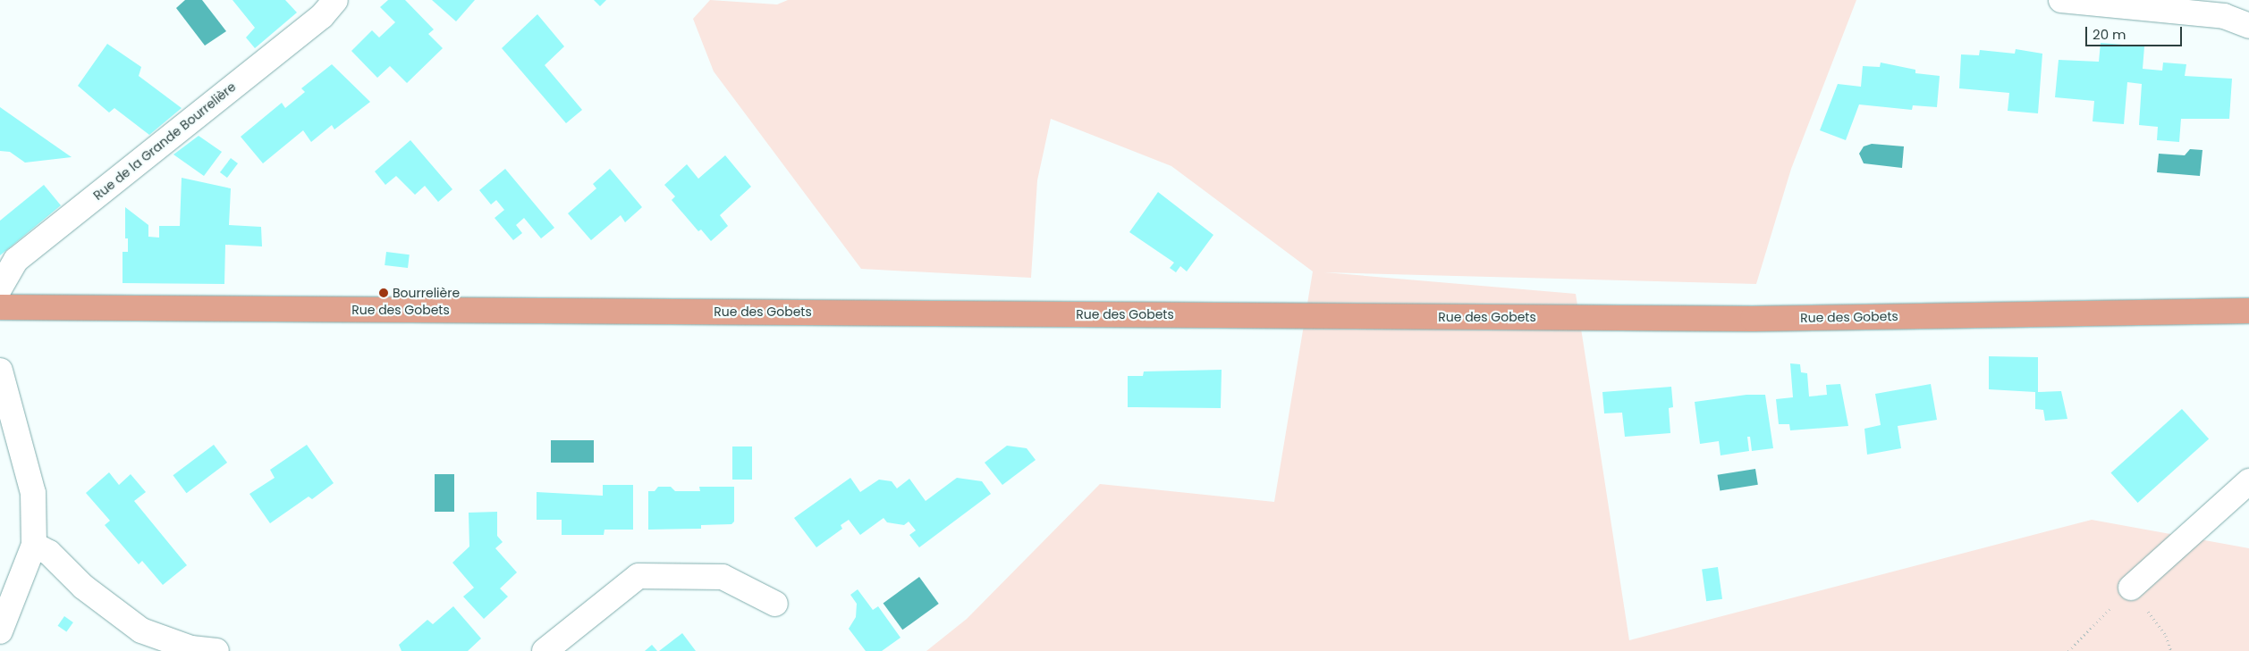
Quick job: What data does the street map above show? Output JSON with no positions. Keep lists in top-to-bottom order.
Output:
{
  "streets": {
    "main road": ["Rue des Gobets"],
    "street": ["Rue de la Grande Bourrelière"]
  },
  "places": ["Bourrelière"],
  "scale_bar": "20 m"
}
